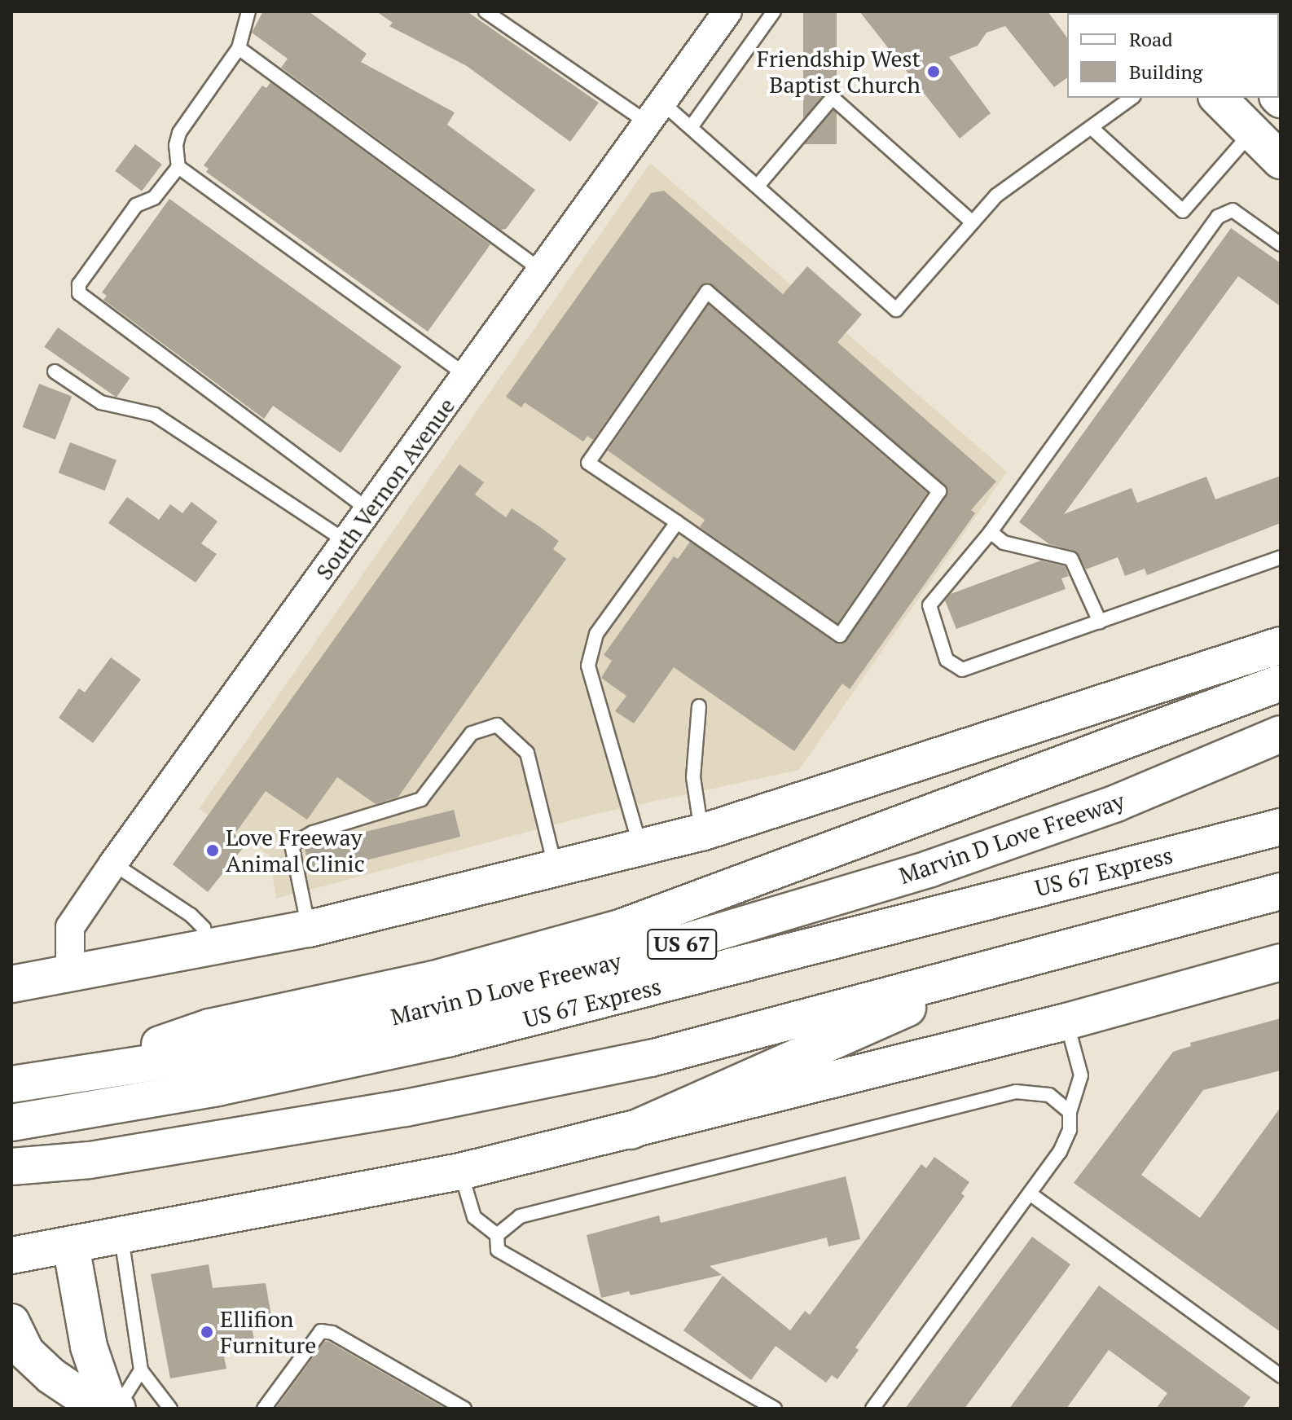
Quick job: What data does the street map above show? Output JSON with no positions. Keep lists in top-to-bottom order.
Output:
{
  "streets": {
    "main road": ["Marvin D Love Freeway", "US 67 Express", "US 67"],
    "street": ["South Vernon Avenue"]
  },
  "places": ["Friendship West Baptist Church", "Love Freeway Animal Clinic", "Ellifion Furniture"],
  "legend": ["Road", "Building"]
}
